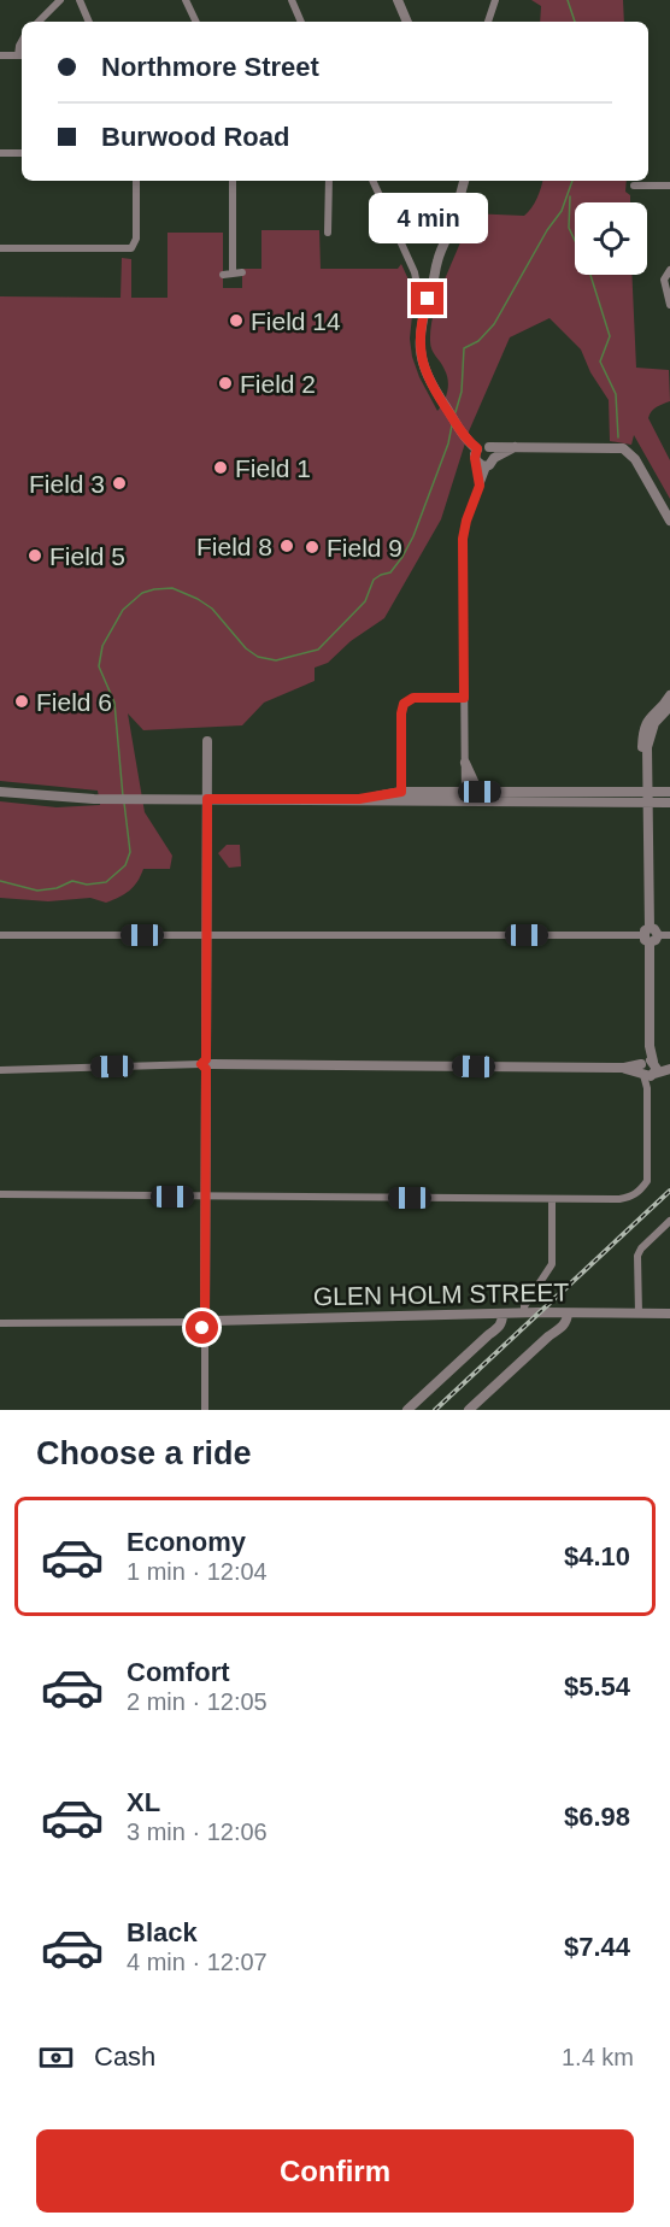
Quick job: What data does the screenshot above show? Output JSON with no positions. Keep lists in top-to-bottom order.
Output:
{
  "streets": {
    "street": ["GLEN HOLM STREET"]
  },
  "places": [
    "Field 14",
    "Field 2",
    "Field 1",
    "Field 3",
    "Field 8",
    "Field 9",
    "Field 5",
    "Field 6"
  ],
  "page": {
    "banner": ["Northmore Street", "Burwood Road"],
    "bubble": "4 min",
    "heading": "Choose a ride",
    "list": [
      {
        "name": "Economy",
        "note": "1 min · 12:04",
        "value": "$4.10"
      },
      {
        "name": "Comfort",
        "note": "2 min · 12:05",
        "value": "$5.54"
      },
      {
        "name": "XL",
        "note": "3 min · 12:06",
        "value": "$6.98"
      },
      {
        "name": "Black",
        "note": "4 min · 12:07",
        "value": "$7.44"
      }
    ],
    "pay": ["Cash", "1.4 km"],
    "buttons": "Confirm"
  }
}
